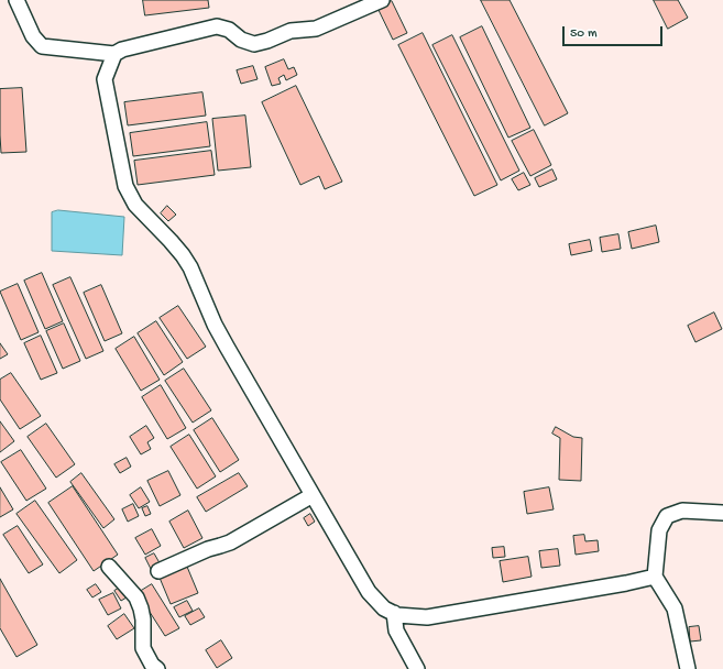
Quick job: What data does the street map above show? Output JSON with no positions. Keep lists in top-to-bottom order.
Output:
{
  "scale_bar": "50 m"
}
